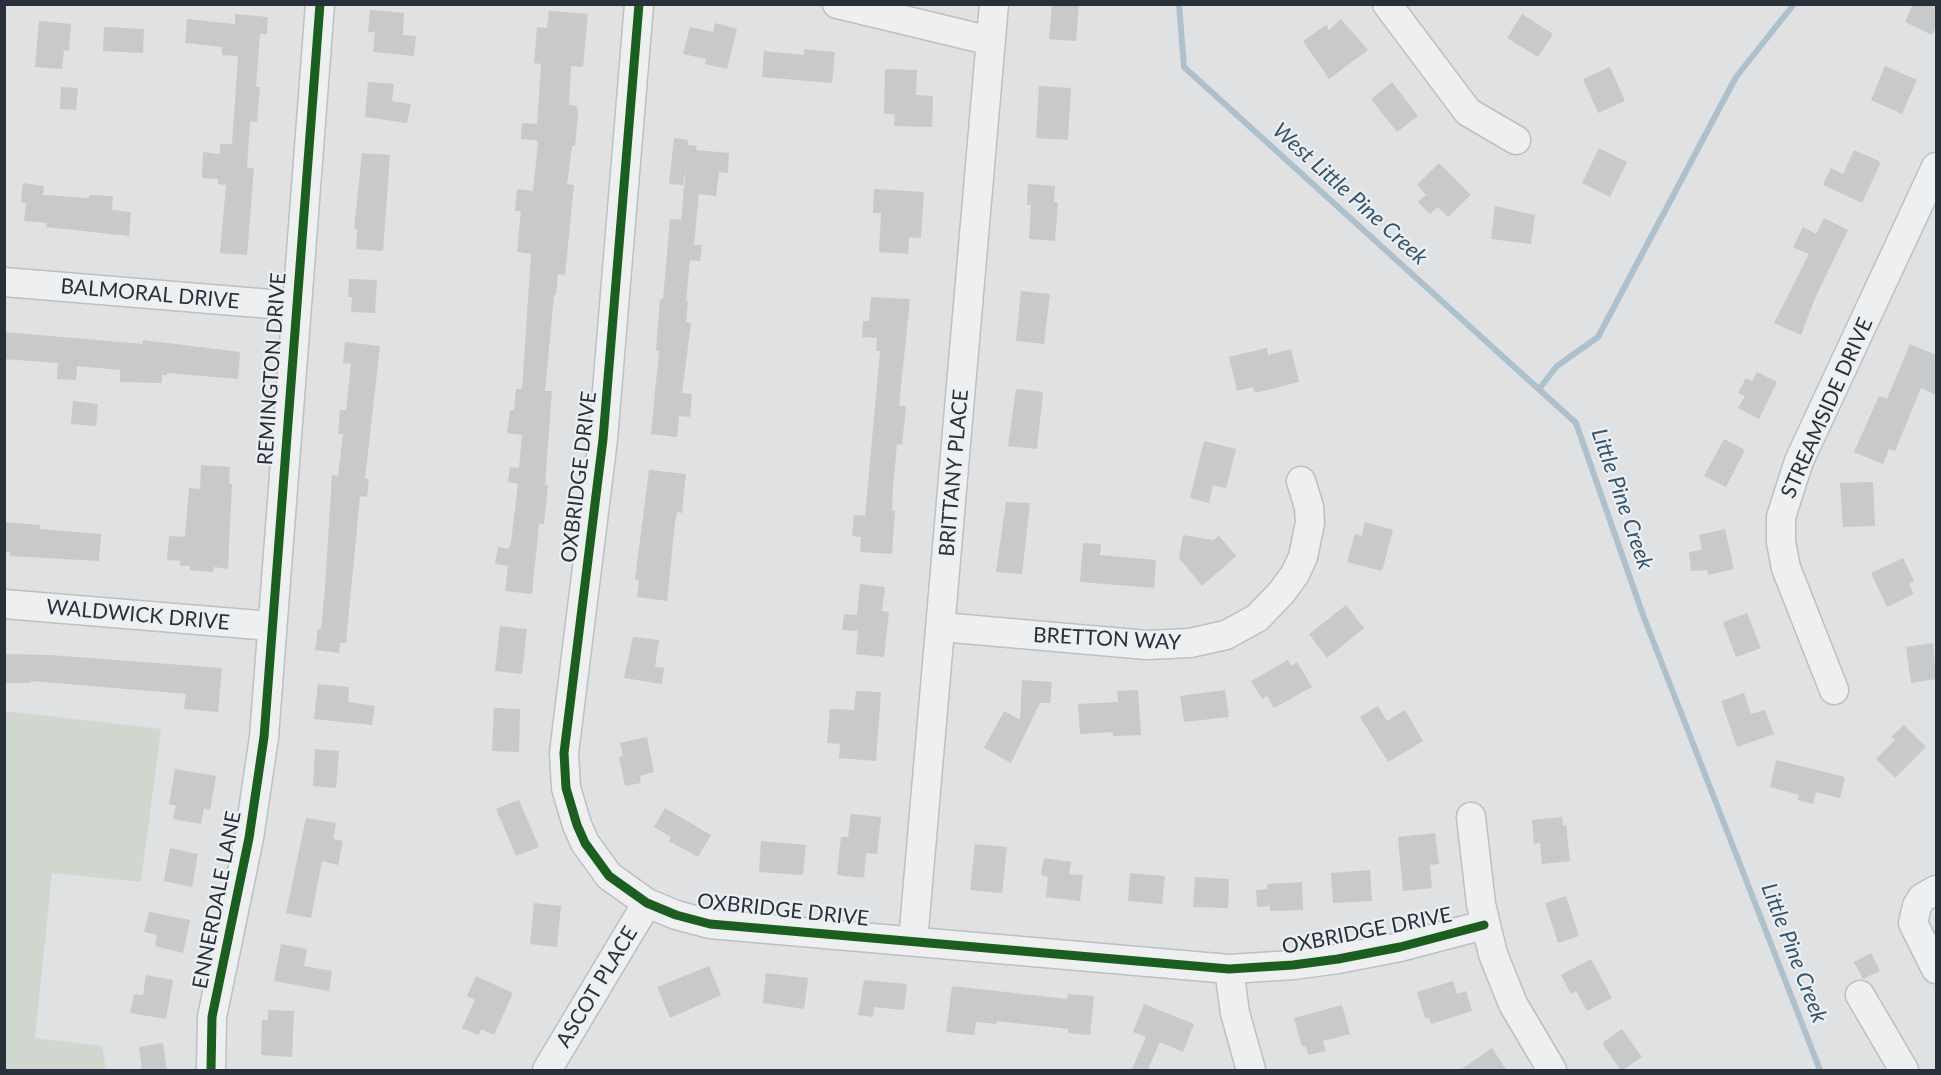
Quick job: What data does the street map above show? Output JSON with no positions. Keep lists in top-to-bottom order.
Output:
{
  "streets": {
    "street": [
      "BALMORAL DRIVE",
      "REMINGTON DRIVE",
      "STREAMSIDE DRIVE",
      "BRITTANY PLACE",
      "OXBRIDGE DRIVE",
      "WALDWICK DRIVE",
      "BRETTON WAY",
      "ENNERDALE LANE",
      "ASCOT PLACE"
    ]
  },
  "crossings": [
    ["BALMORAL DRIVE", "REMINGTON DRIVE"],
    ["REMINGTON DRIVE", "WALDWICK DRIVE"],
    ["REMINGTON DRIVE", "ENNERDALE LANE"],
    ["BRITTANY PLACE", "OXBRIDGE DRIVE"],
    ["BRITTANY PLACE", "BRETTON WAY"],
    ["OXBRIDGE DRIVE", "ASCOT PLACE"]
  ],
  "water": ["West Little Pine Creek", "Little Pine Creek"]
}
